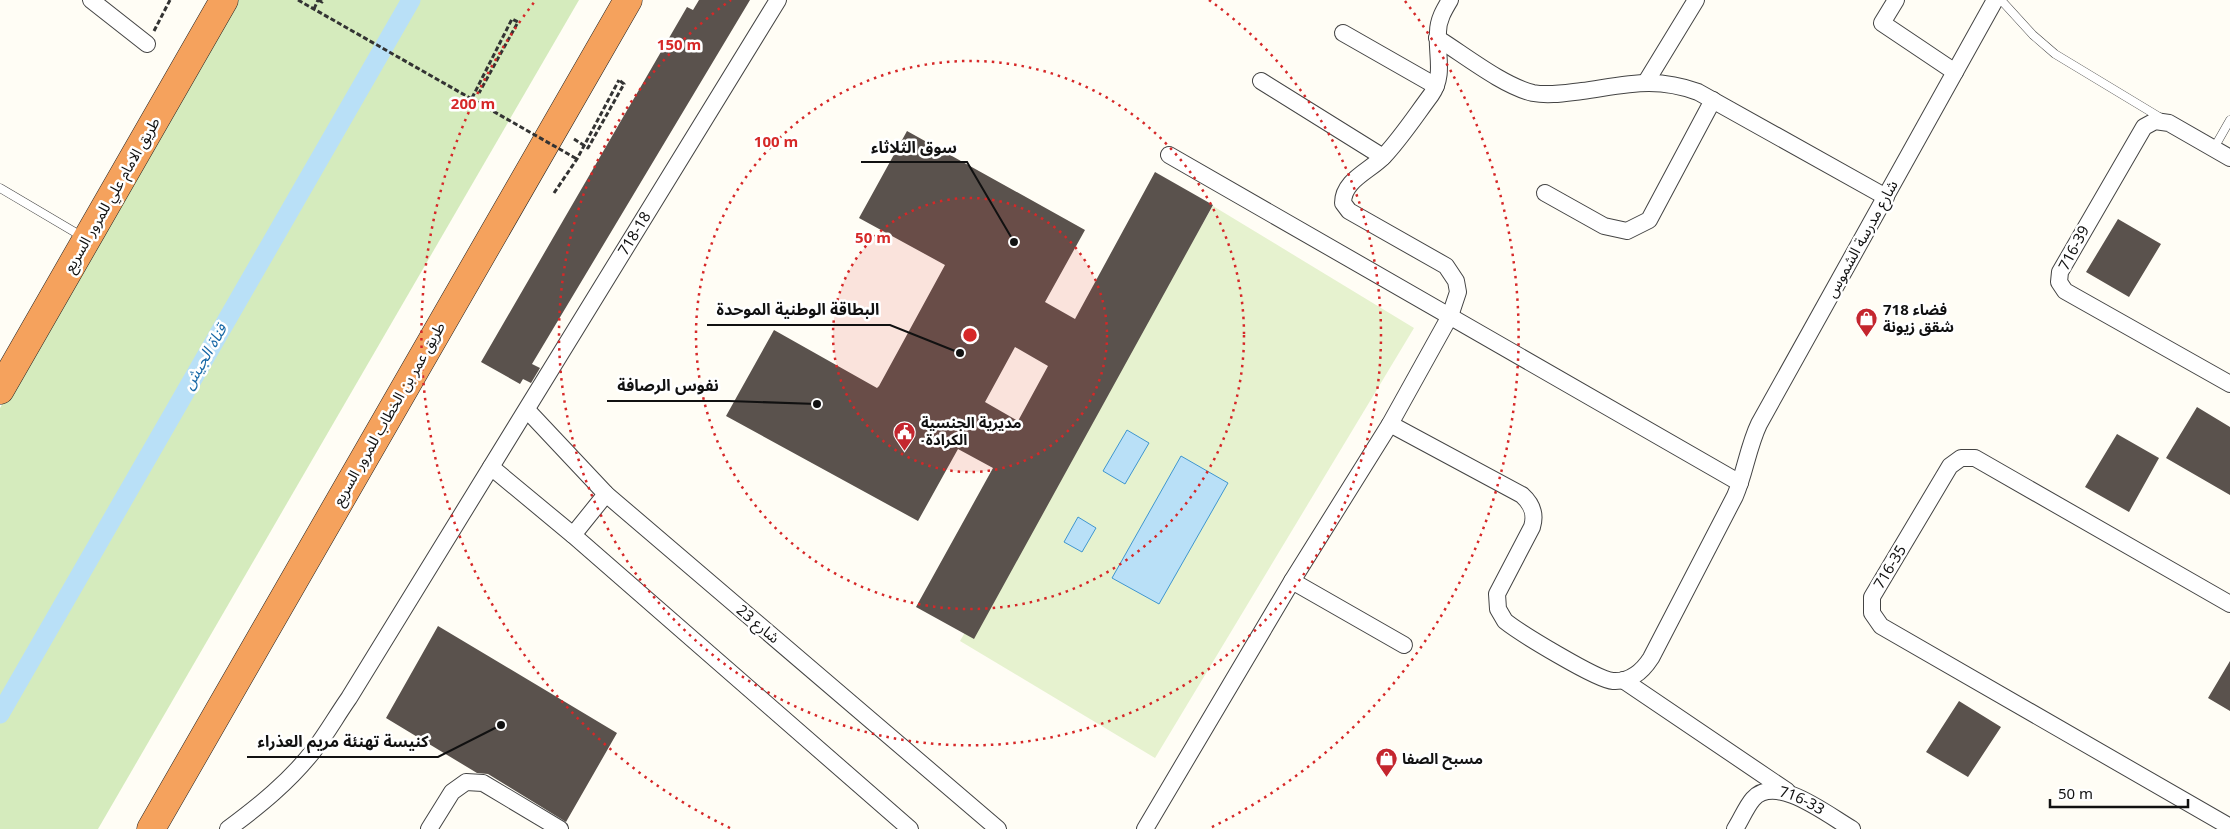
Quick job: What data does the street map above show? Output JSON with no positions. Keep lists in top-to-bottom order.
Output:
{
  "streets": {
    "highway": ["طريق الامام علي للمرور السريع", "طريق عمر بن الخطاب للمرور السريع"],
    "street": [
      "718-18",
      "شارع مدرسة الشموس",
      "716-39",
      "716-35",
      "شارع 23",
      "716-33"
    ]
  },
  "crossings": [
    ["718-18", "شارع 23"]
  ],
  "water": ["قناة الجيش"],
  "places": {
    "other": [
      "سوق الثلاثاء",
      "البطاقة الوطنية الموحدة",
      "نفوس الرصافة",
      "كنيسة تهنئة مريم العذراء"
    ],
    "shop": ["فضاء 718 شقق زيونة", "مسبح الصفا"],
    "public building": ["مديرية الجنسية -الكرادة"]
  },
  "scale_bar": "50 m",
  "rings": [
    "150 m",
    "200 m",
    "100 m",
    "50 m"
  ]
}
